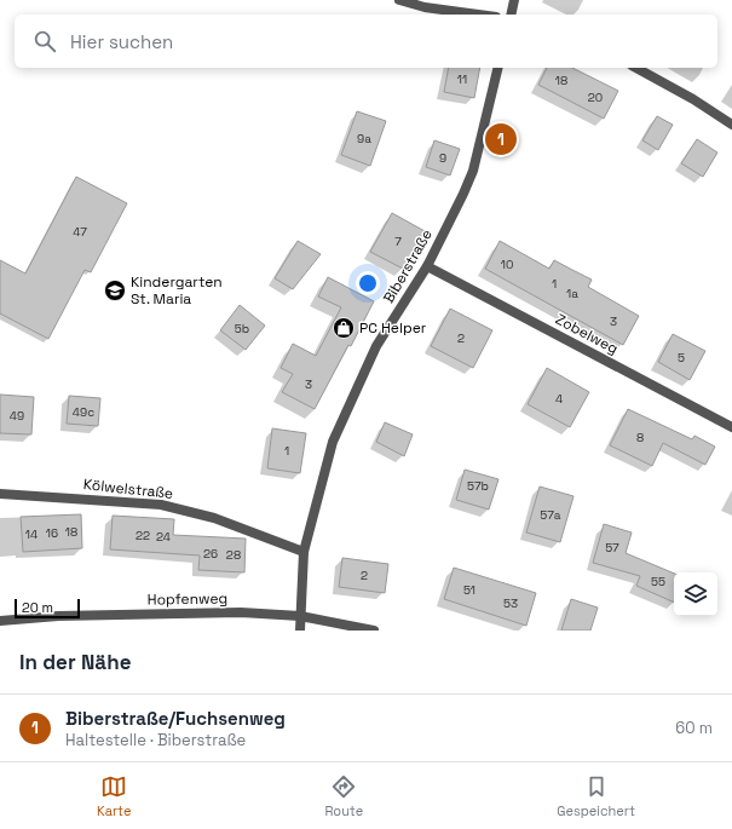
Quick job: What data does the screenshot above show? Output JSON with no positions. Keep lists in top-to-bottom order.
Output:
{
  "streets": {
    "street": [
      "Biberstraße",
      "Zobelweg",
      "Kölwelstraße",
      "Hopfenweg"
    ]
  },
  "crossings": [
    ["Biberstraße", "Zobelweg"],
    ["Biberstraße", "Kölwelstraße"],
    ["Biberstraße", "Hopfenweg"]
  ],
  "places": {
    "school or university": ["Kindergarten St. Maria"],
    "shop": ["PC Helper"]
  },
  "house_numbers": [
    "11",
    "18",
    "20",
    "9a",
    "9",
    "47",
    "7",
    "10",
    "1",
    "1a",
    "3",
    "5b",
    "2",
    "5",
    "3",
    "4",
    "49c",
    "49",
    "8",
    "1",
    "57b",
    "57a",
    "18",
    "16",
    "14",
    "22",
    "24",
    "57",
    "26",
    "28",
    "2",
    "55",
    "51",
    "53"
  ],
  "scale_bar": "20 m",
  "page": {
    "search": "Hier suchen",
    "pins": "1",
    "scale": "20 m",
    "heading": "In der Nähe",
    "list": [
      {
        "mark": "1",
        "name": "Biberstraße/Fuchsenweg",
        "note": "Haltestelle · Biberstraße",
        "value": "60 m"
      }
    ],
    "nav": ["Karte", "Route", "Gespeichert"]
  }
}
